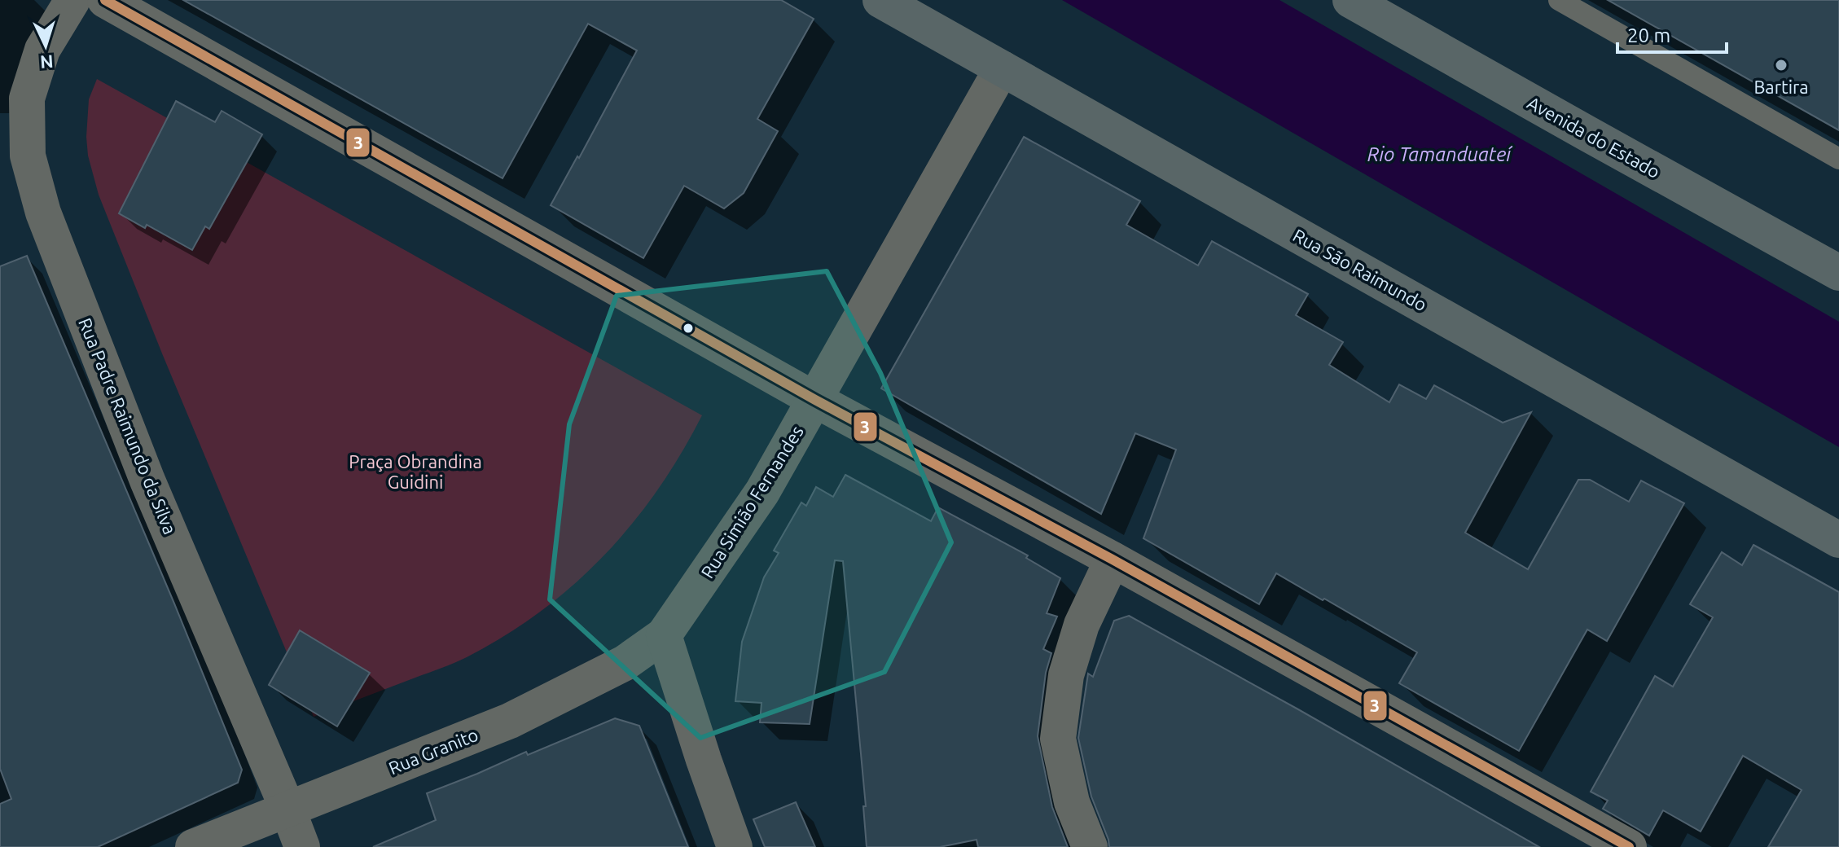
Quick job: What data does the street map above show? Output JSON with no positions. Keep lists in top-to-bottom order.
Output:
{
  "streets": {
    "highway": ["Avenida do Estado", "Rua São Raimundo"],
    "street": ["Rua Padre Raimundo da Silva", "Rua Simião Fernandes", "Rua Granito"]
  },
  "crossings": [
    ["Rua São Raimundo", "Rua Simião Fernandes"],
    ["Rua Padre Raimundo da Silva", "Rua Granito"],
    ["Rua Simião Fernandes", "Rua Granito"]
  ],
  "water": ["Rio Tamanduateí"],
  "parks": ["Praça Obrandina Guidini"],
  "places": ["Bartira"],
  "lines": ["transit line 3"],
  "scale_bar": "20 m",
  "north": "bottom"
}
